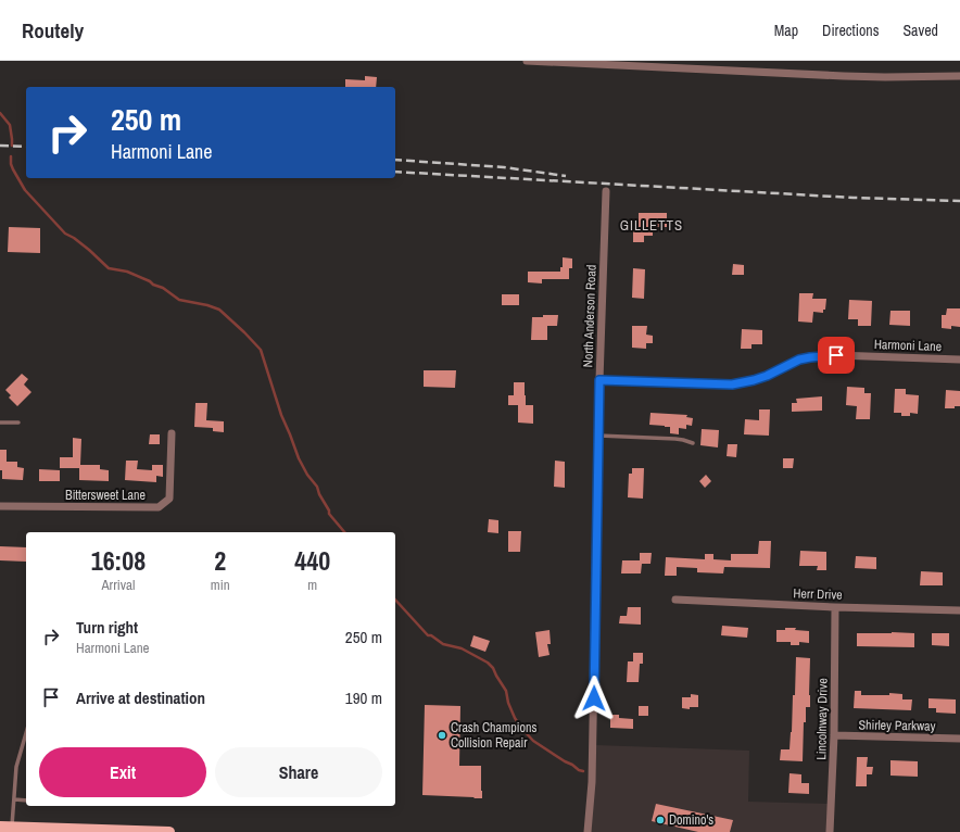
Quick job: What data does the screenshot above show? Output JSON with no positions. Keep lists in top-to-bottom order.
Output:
{
  "streets": {
    "street": [
      "North Anderson Road",
      "Harmoni Lane",
      "Bittersweet Lane",
      "Herr Drive",
      "Lincolnway Drive",
      "Shirley Parkway"
    ]
  },
  "crossings": [
    ["North Anderson Road", "Harmoni Lane"],
    ["Herr Drive", "Lincolnway Drive"],
    ["Lincolnway Drive", "Shirley Parkway"]
  ],
  "districts": ["GILLETTS"],
  "places": ["Crash Champions Collision Repair", "Domino's"],
  "page": {
    "header": "Routely",
    "nav": ["Map", "Directions", "Saved"],
    "turn": ["250 m", "Harmoni Lane"],
    "eta": [
      "16:08",
      "Arrival",
      "2",
      "min",
      "440",
      "m"
    ],
    "list": [
      {
        "name": "Turn right",
        "note": "Harmoni Lane",
        "value": "250 m"
      },
      {
        "name": "Arrive at destination",
        "value": "190 m"
      }
    ],
    "buttons": ["Exit", "Share"]
  }
}
